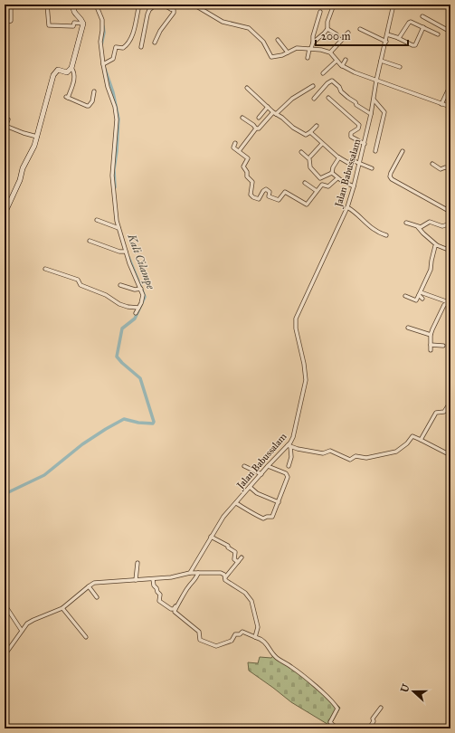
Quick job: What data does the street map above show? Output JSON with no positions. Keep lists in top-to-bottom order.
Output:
{
  "streets": {
    "street": ["Jalan Babussalam"]
  },
  "water": ["Kali Cilampe"],
  "scale_bar": "200 m",
  "north": "left"
}
